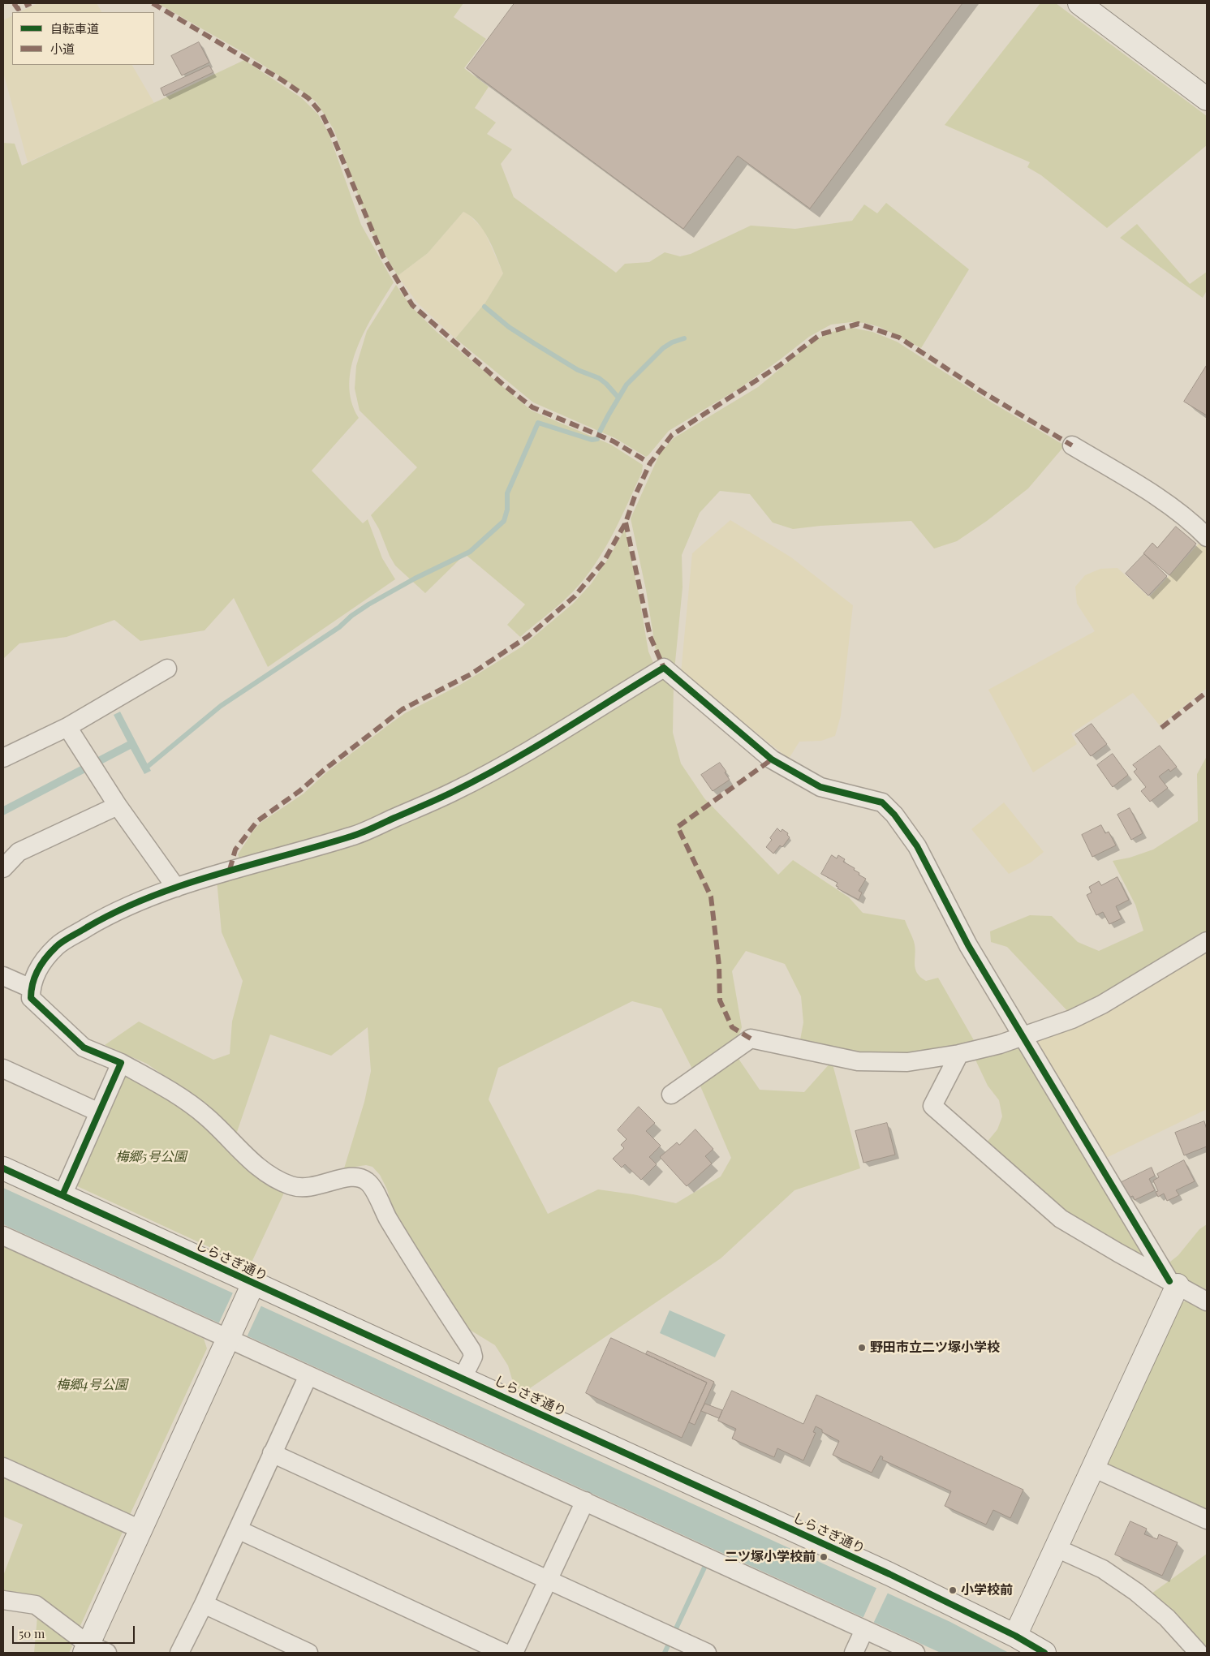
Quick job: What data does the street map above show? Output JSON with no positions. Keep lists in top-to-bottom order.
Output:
{
  "streets": {
    "street": ["しらさぎ通り"]
  },
  "parks": ["梅郷5号公園", "梅郷4号公園"],
  "places": ["野田市立二ツ塚小学校", "二ツ塚小学校前", "小学校前"],
  "legend": ["自転車道", "小道"],
  "scale_bar": "50 m"
}
